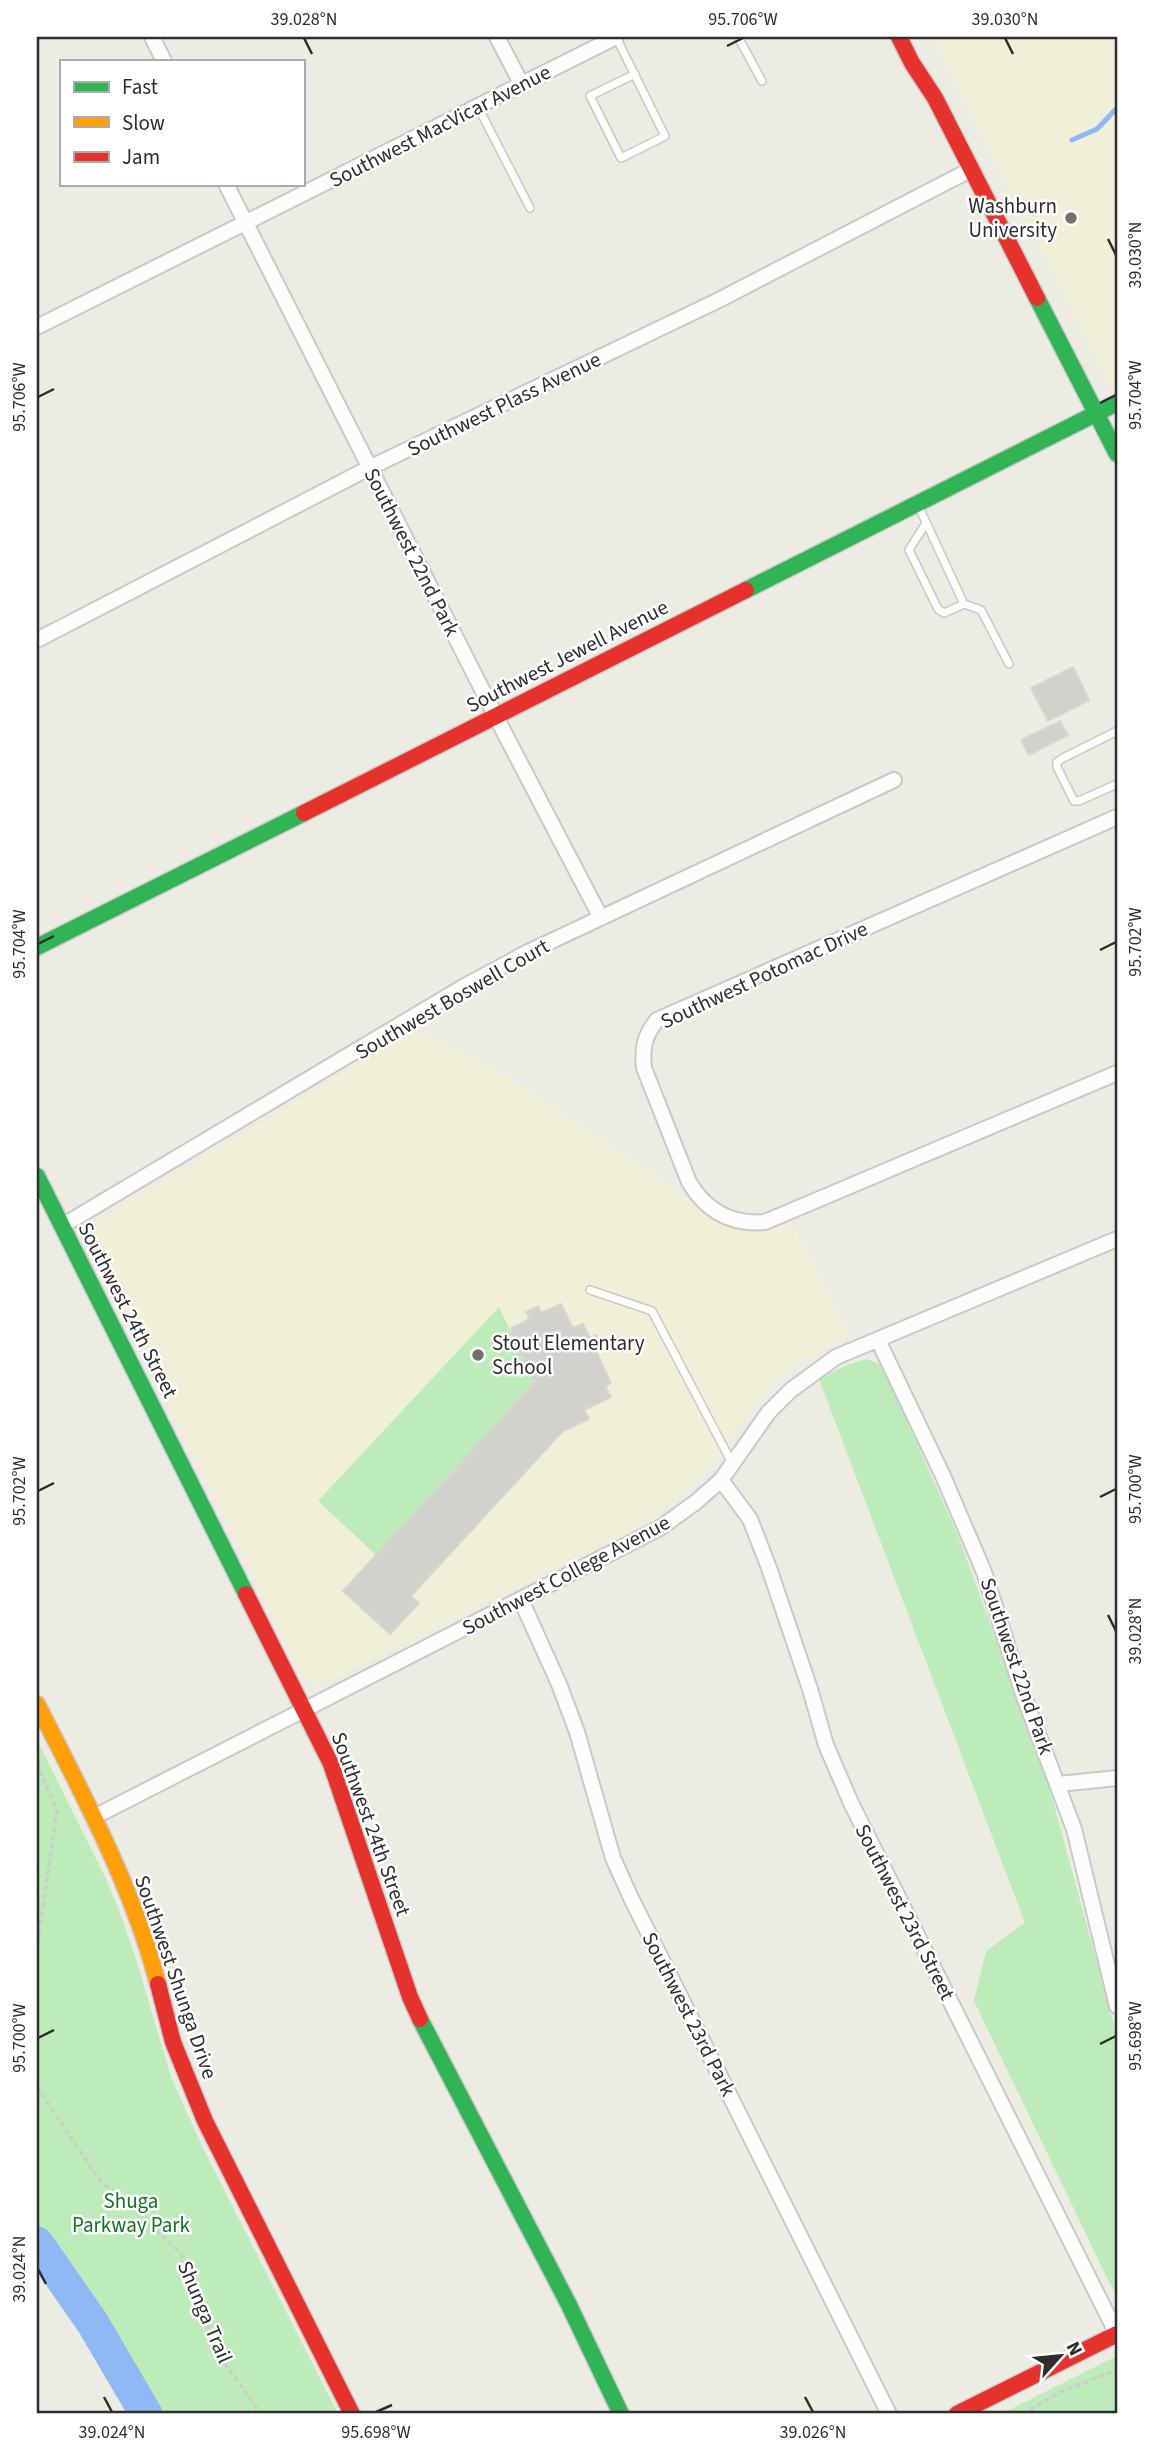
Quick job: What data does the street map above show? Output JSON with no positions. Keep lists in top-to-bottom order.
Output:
{
  "streets": {
    "street": [
      "Southwest MacVicar Avenue",
      "Southwest Plass Avenue",
      "Southwest 22nd Park",
      "Southwest Jewell Avenue",
      "Southwest Potomac Drive",
      "Southwest Boswell Court",
      "Southwest 24th Street",
      "Southwest College Avenue",
      "Southwest 23rd Street",
      "Southwest Shunga Drive",
      "Southwest 23rd Park"
    ],
    "path": ["Shunga Trail"]
  },
  "crossings": [
    ["Southwest MacVicar Avenue", "Southwest 22nd Park"],
    ["Southwest Plass Avenue", "Southwest 22nd Park"],
    ["Southwest 22nd Park", "Southwest Jewell Avenue"],
    ["Southwest 22nd Park", "Southwest Boswell Court"],
    ["Southwest 22nd Park", "Southwest College Avenue"],
    ["Southwest Boswell Court", "Southwest 24th Street"],
    ["Southwest 24th Street", "Southwest College Avenue"],
    ["Southwest College Avenue", "Southwest 23rd Street"],
    ["Southwest College Avenue", "Southwest Shunga Drive"],
    ["Southwest College Avenue", "Southwest 23rd Park"]
  ],
  "parks": ["Shuga Parkway Park"],
  "places": ["Washburn University", "Stout Elementary School"],
  "legend": ["Fast", "Slow", "Jam"],
  "north": "top right",
  "coordinates": [
    "39.028°N",
    "95.706°W",
    "39.030°N",
    "95.704°W",
    "95.702°W",
    "95.700°W",
    "95.698°W",
    "39.024°N",
    "39.026°N"
  ]
}
